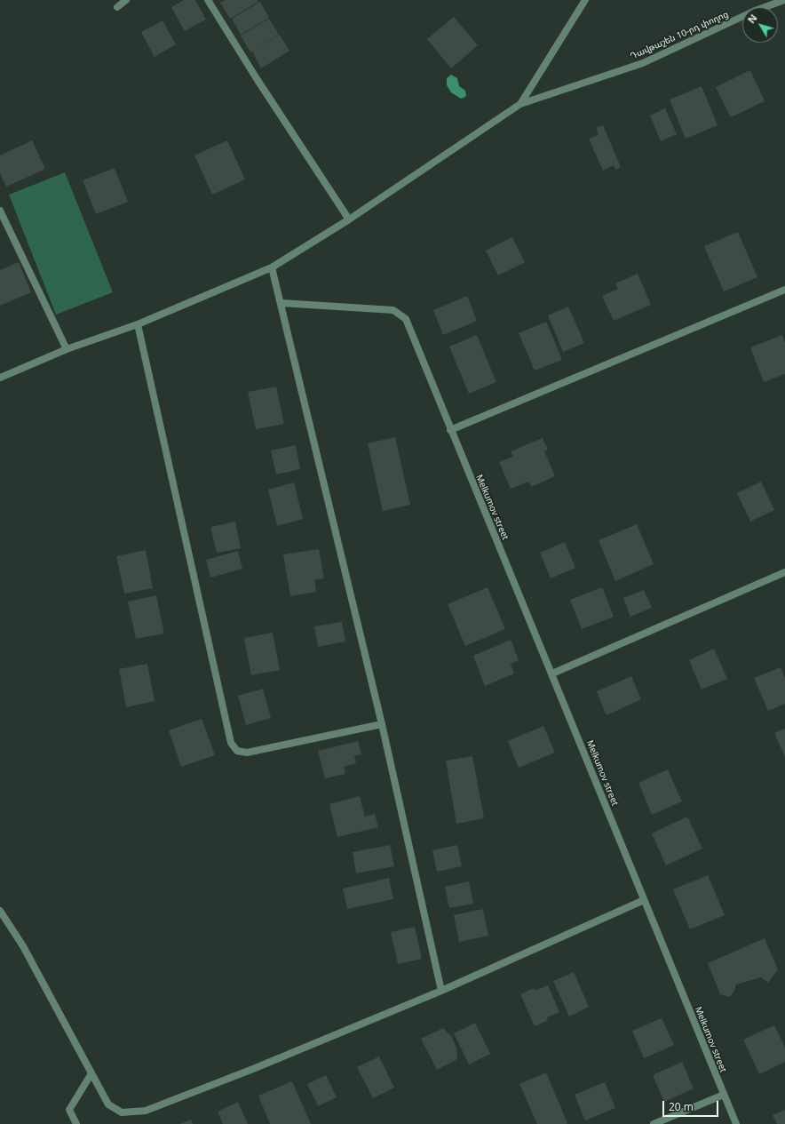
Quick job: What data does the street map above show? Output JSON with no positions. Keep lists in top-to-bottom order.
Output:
{
  "streets": {
    "street": ["Դավթաշեն 10-րդ փողոց", "Melkumov street"]
  },
  "scale_bar": "20 m",
  "north": "top left"
}
